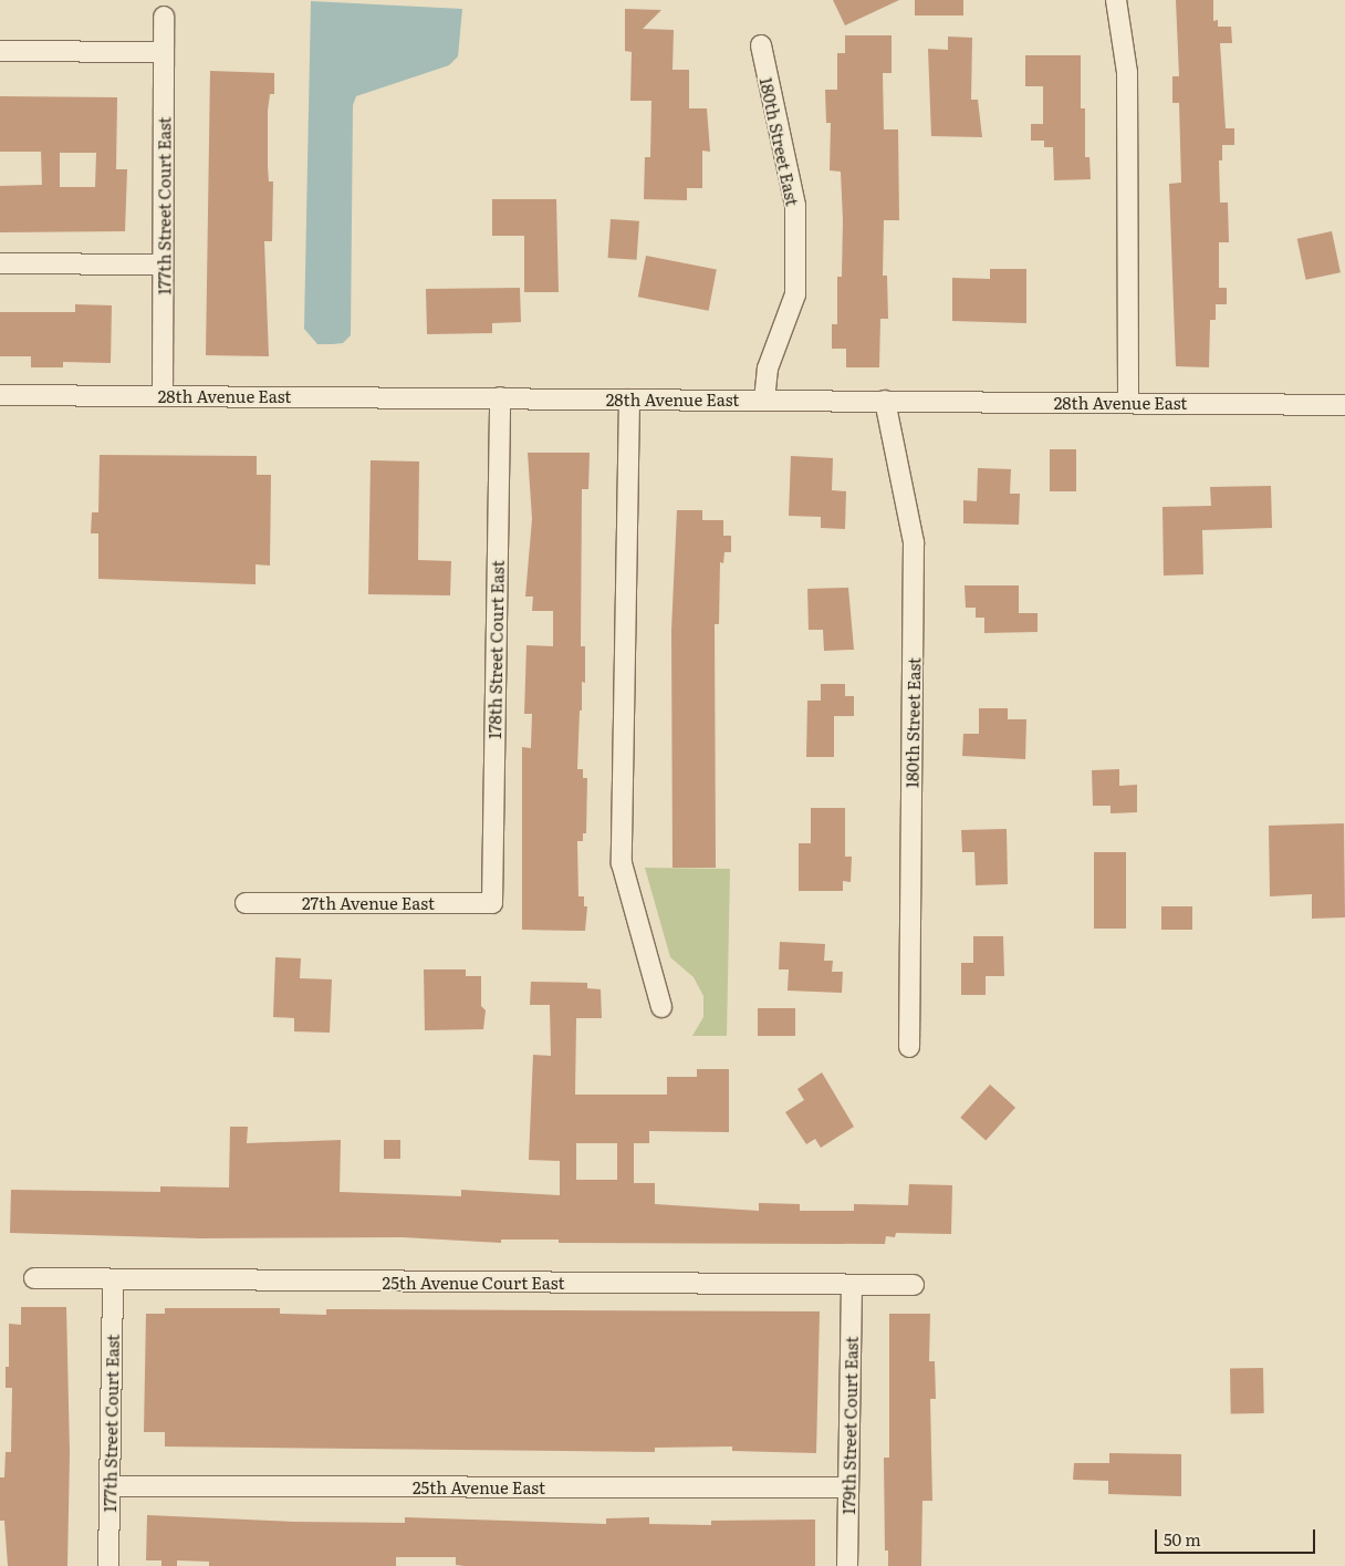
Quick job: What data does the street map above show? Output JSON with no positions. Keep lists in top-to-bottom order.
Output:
{
  "streets": {
    "street": [
      "180th Street East",
      "177th Street Court East",
      "28th Avenue East",
      "178th Street Court East",
      "27th Avenue East",
      "25th Avenue Court East",
      "179th Street Court East",
      "25th Avenue East"
    ]
  },
  "crossings": [
    ["180th Street East", "28th Avenue East"],
    ["177th Street Court East", "28th Avenue East"],
    ["177th Street Court East", "25th Avenue Court East"],
    ["177th Street Court East", "25th Avenue East"],
    ["28th Avenue East", "178th Street Court East"],
    ["178th Street Court East", "27th Avenue East"],
    ["25th Avenue Court East", "179th Street Court East"],
    ["179th Street Court East", "25th Avenue East"]
  ],
  "scale_bar": "50 m"
}
